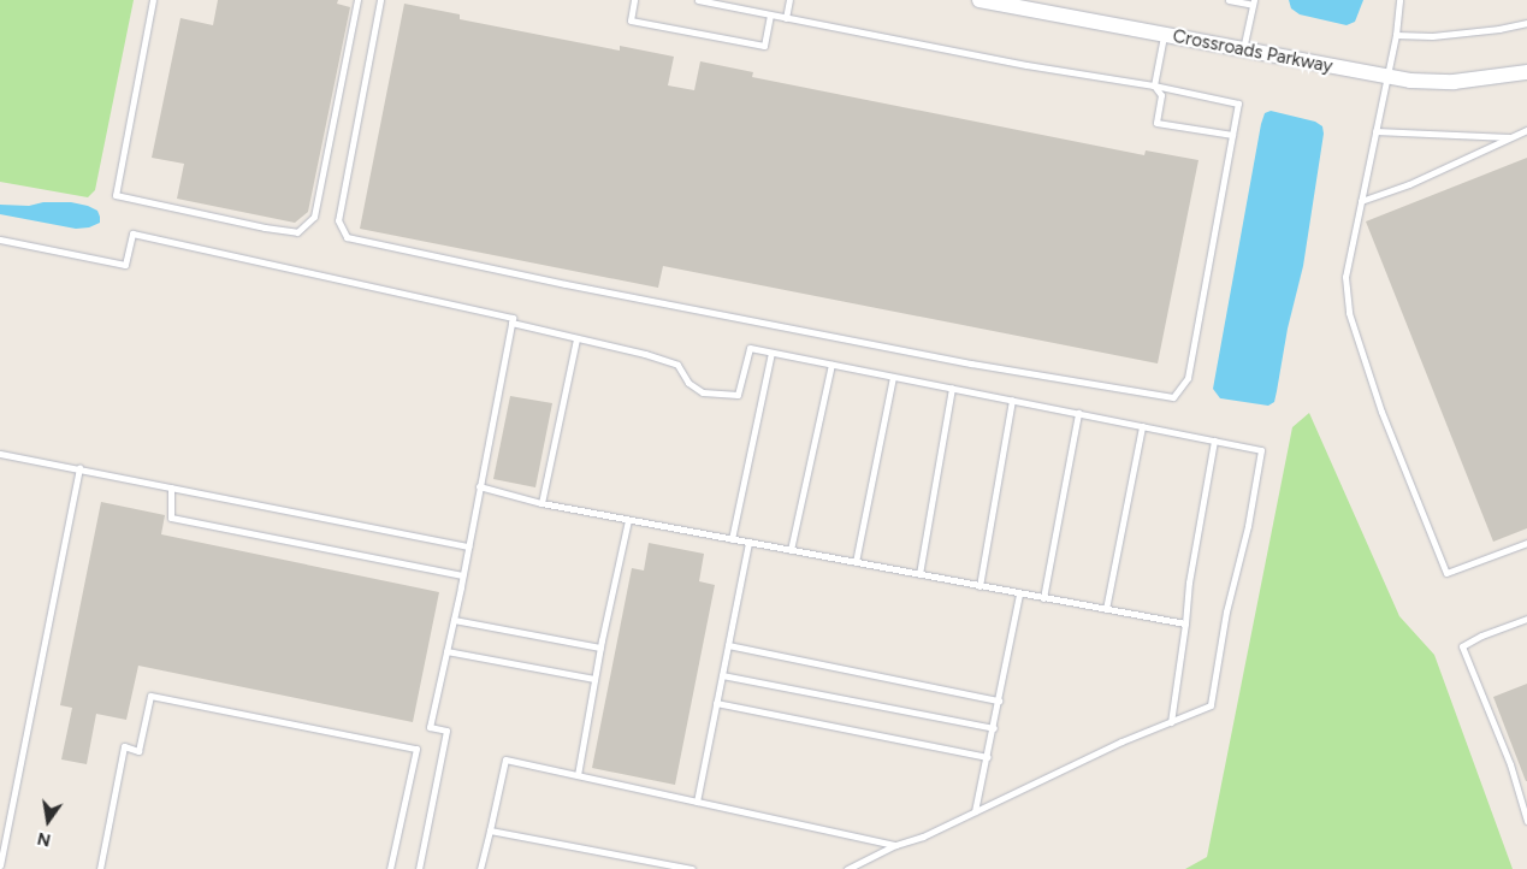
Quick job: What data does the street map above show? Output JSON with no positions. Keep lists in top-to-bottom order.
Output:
{
  "streets": {
    "street": ["Crossroads Parkway"]
  },
  "north": "bottom"
}
